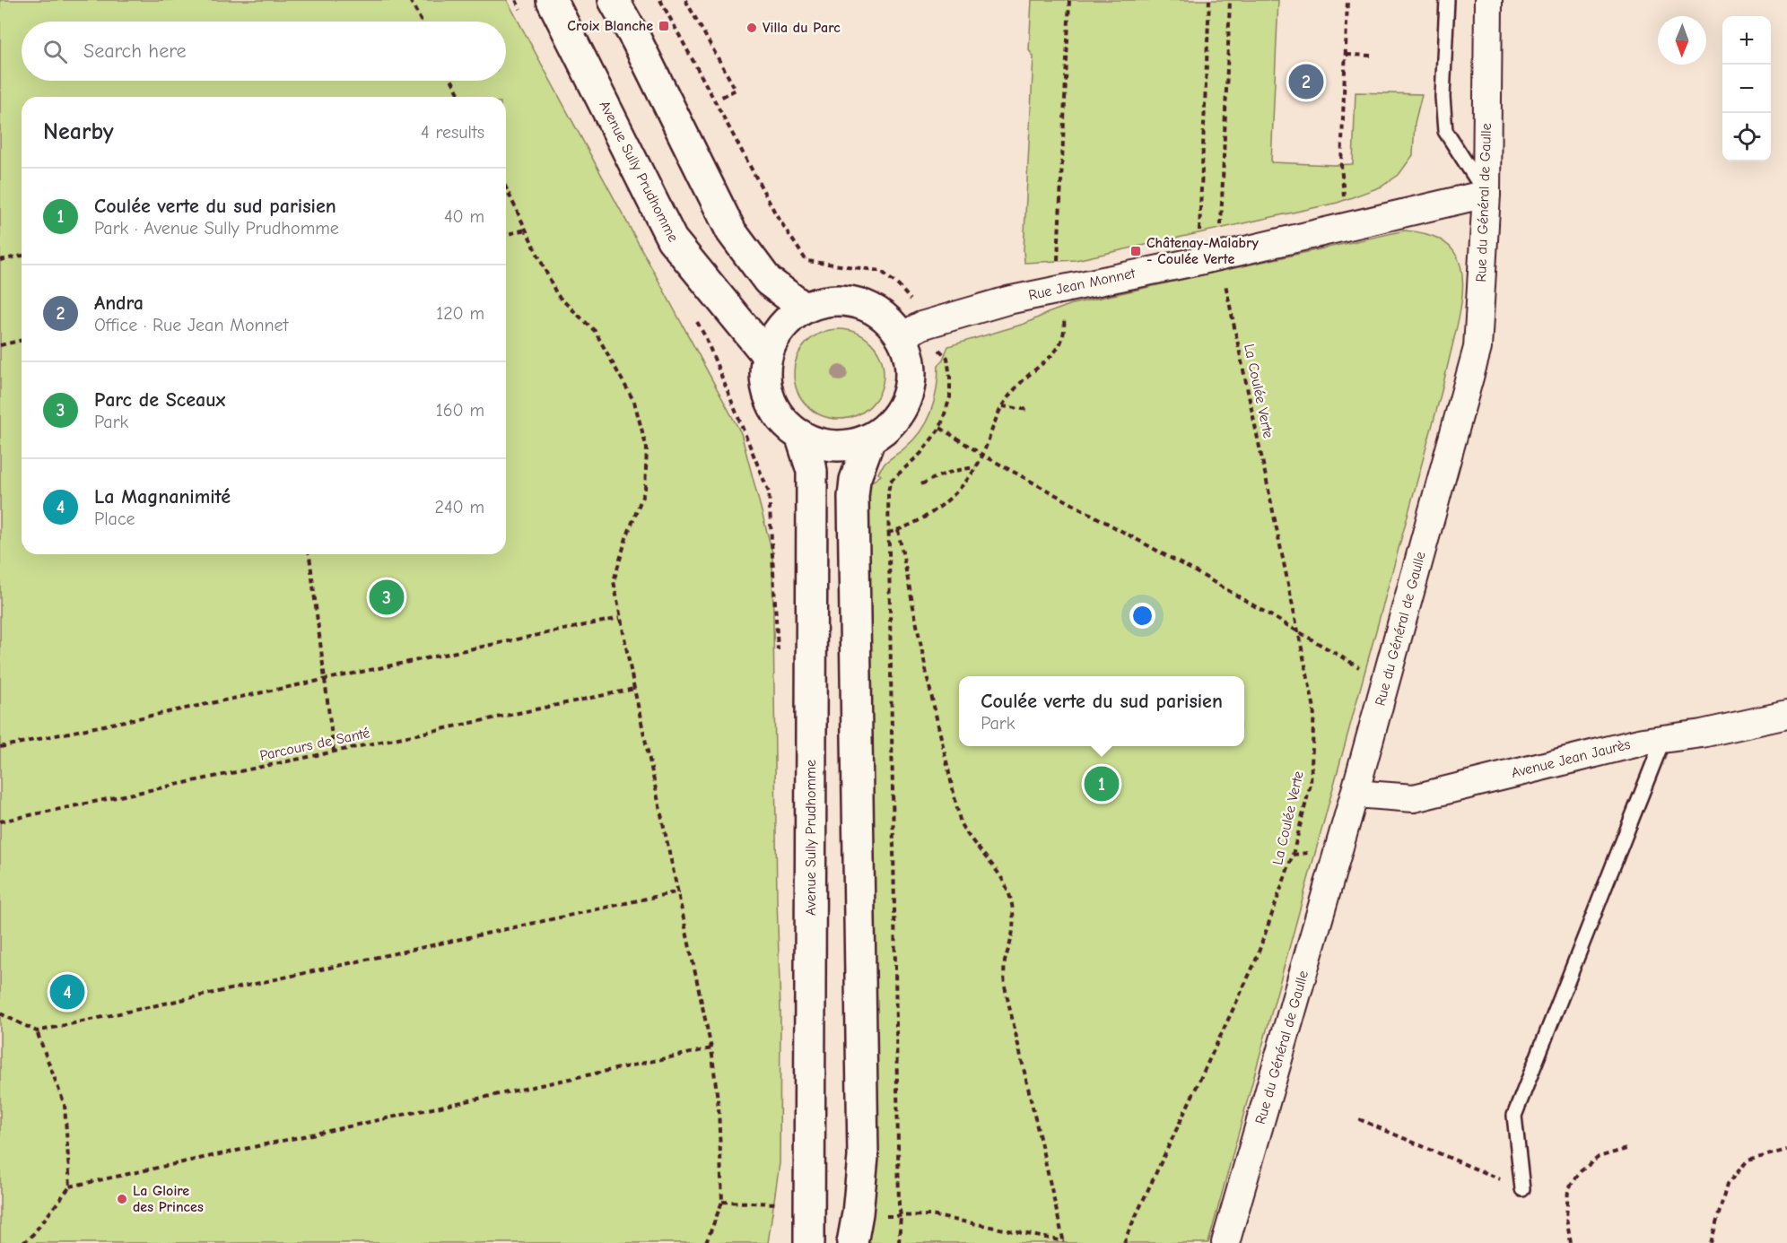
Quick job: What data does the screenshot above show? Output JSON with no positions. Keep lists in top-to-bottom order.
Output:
{
  "streets": {
    "main road": ["Avenue Sully Prudhomme"],
    "street": ["Rue du Général de Gaulle", "Rue Jean Monnet", "Avenue Jean Jaurès"],
    "path": ["La Coulée Verte", "Parcours de Santé"]
  },
  "crossings": [
    ["Avenue Sully Prudhomme", "Rue Jean Monnet"],
    ["Rue du Général de Gaulle", "Rue Jean Monnet"],
    ["Rue du Général de Gaulle", "Avenue Jean Jaurès"]
  ],
  "places": {
    "transit": ["Croix Blanche", "Châtenay-Malabry - Coulée Verte"],
    "other": ["Villa du Parc", "La Gloire des Princes"]
  },
  "north": "bottom",
  "page": {
    "map_buttons": ["+", "−"],
    "search": "Search here",
    "pins": [
      "2",
      "3",
      "1",
      "4"
    ],
    "heading": ["Nearby", "4 results"],
    "list": [
      {
        "mark": "1",
        "name": "Coulée verte du sud parisien",
        "note": "Park · Avenue Sully Prudhomme",
        "value": "40 m"
      },
      {
        "mark": "2",
        "name": "Andra",
        "note": "Office · Rue Jean Monnet",
        "value": "120 m"
      },
      {
        "mark": "3",
        "name": "Parc de Sceaux",
        "note": "Park",
        "value": "160 m"
      },
      {
        "mark": "4",
        "name": "La Magnanimité",
        "note": "Place",
        "value": "240 m"
      }
    ],
    "popup": ["Coulée verte du sud parisien", "Park"]
  }
}
